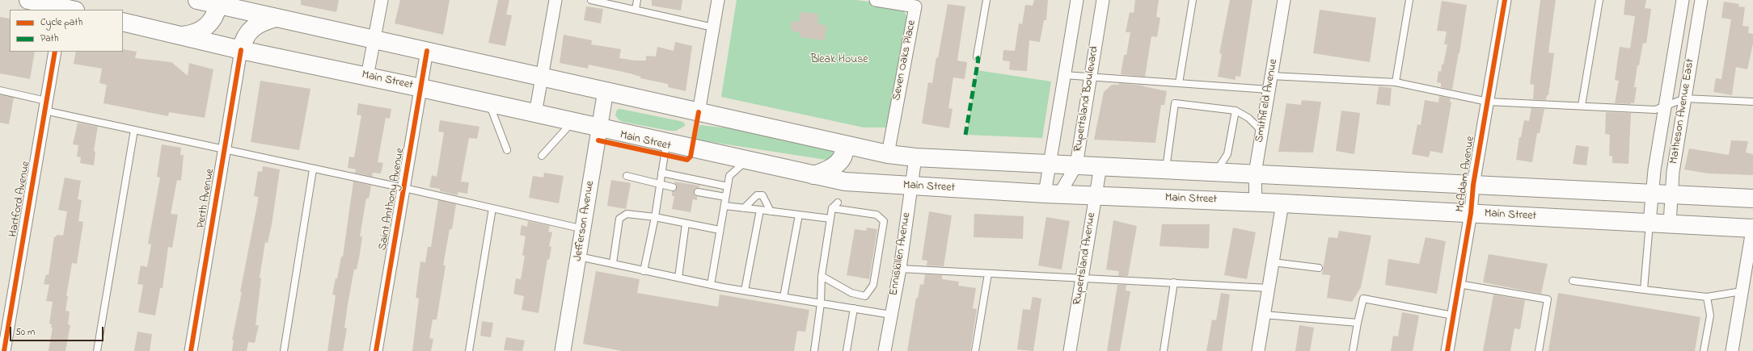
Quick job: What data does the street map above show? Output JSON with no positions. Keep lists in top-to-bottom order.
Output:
{
  "streets": {
    "main road": ["Main Street"],
    "street": [
      "Seven Oaks Place",
      "Rupertsland Boulevard",
      "Smithfield Avenue",
      "Matheson Avenue East",
      "McAdam Avenue",
      "Perth Avenue",
      "Hartford Avenue",
      "Saint Anthony Avenue",
      "Jefferson Avenue",
      "Enniskillen Avenue",
      "Rupertsland Avenue"
    ]
  },
  "crossings": [
    ["Main Street", "Rupertsland Boulevard"],
    ["Main Street", "Smithfield Avenue"],
    ["Main Street", "Matheson Avenue East"],
    ["Main Street", "McAdam Avenue"],
    ["Main Street", "Perth Avenue"],
    ["Main Street", "Saint Anthony Avenue"],
    ["Main Street", "Jefferson Avenue"],
    ["Main Street", "Enniskillen Avenue"],
    ["Main Street", "Rupertsland Avenue"]
  ],
  "parks": ["Bleak House"],
  "legend": ["Cycle path", "Path"],
  "scale_bar": "50 m"
}
